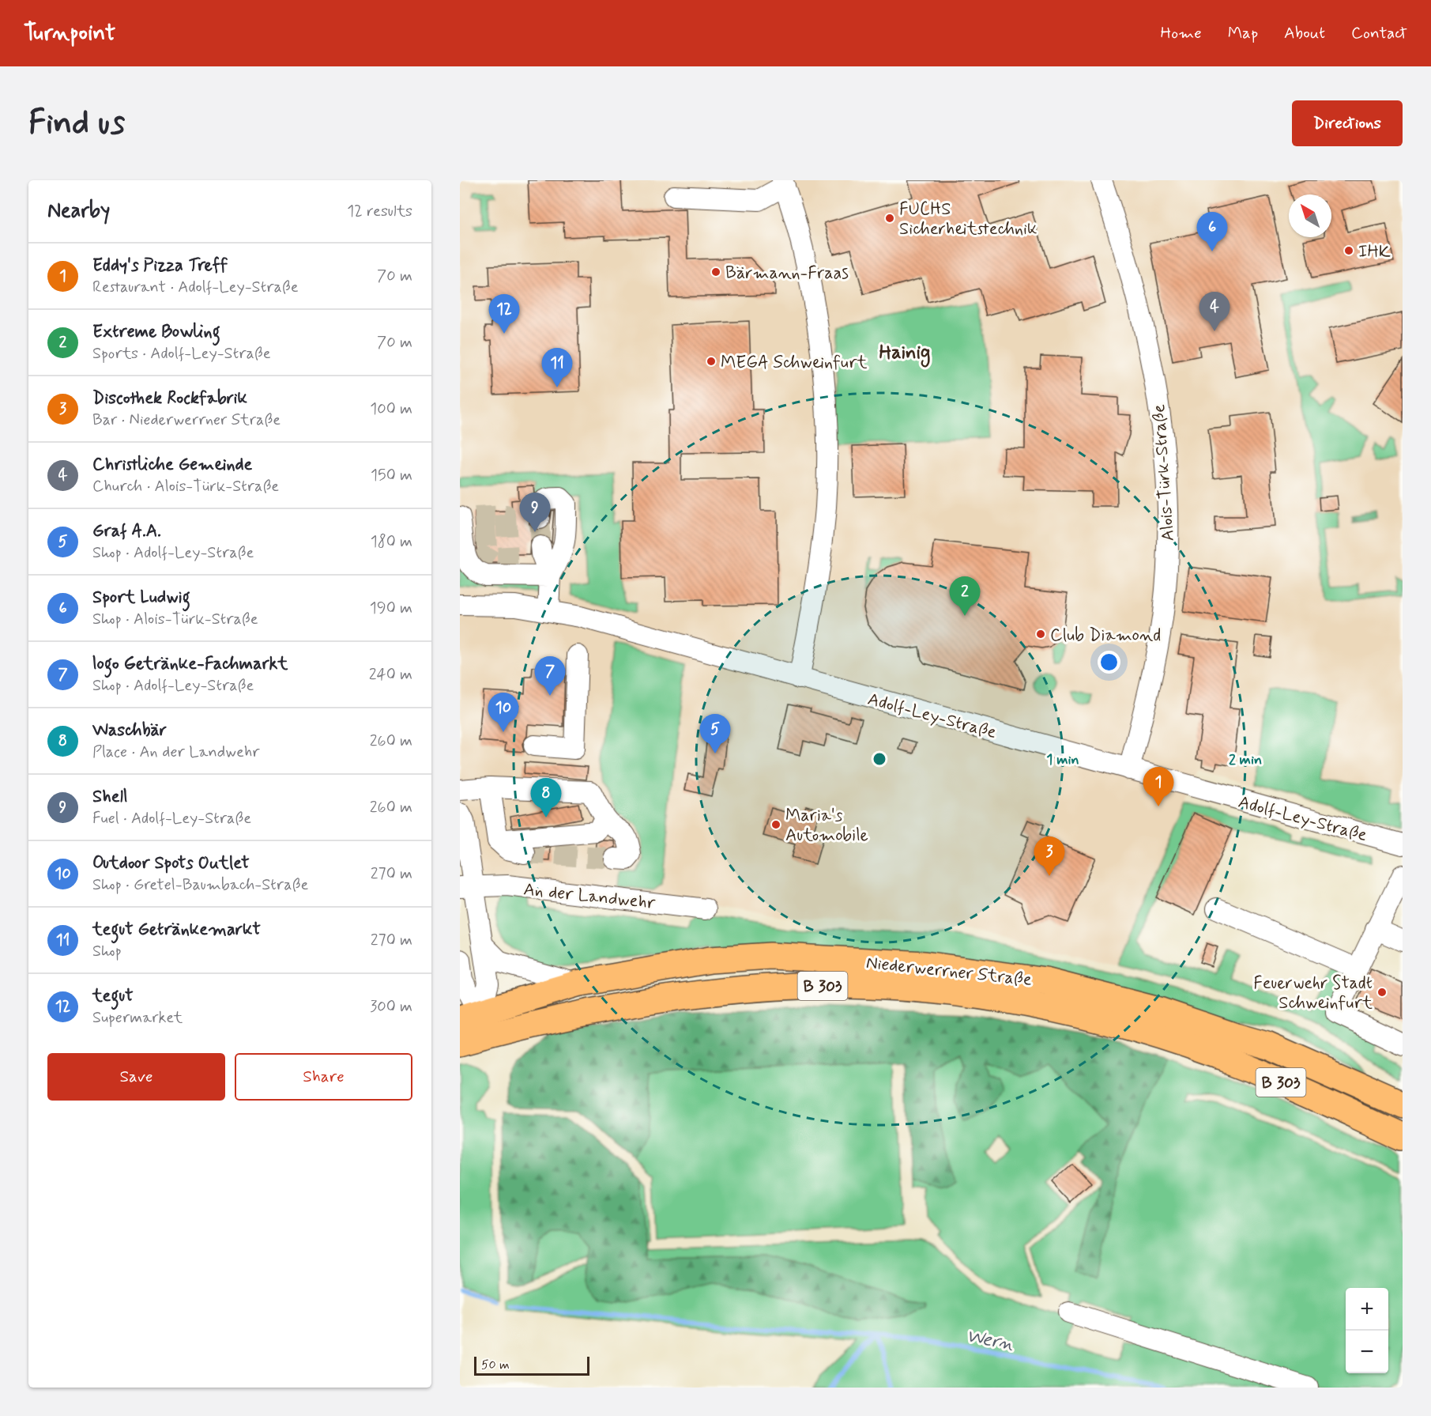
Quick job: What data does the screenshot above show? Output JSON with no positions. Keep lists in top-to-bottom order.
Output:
{
  "streets": {
    "main road": ["Niederwerrner Straße", "B 303"],
    "street": ["Alois-Türk-Straße", "Adolf-Ley-Straße", "An der Landwehr"]
  },
  "crossings": [
    ["Alois-Türk-Straße", "Adolf-Ley-Straße"],
    ["Niederwerrner Straße", "B 303"]
  ],
  "districts": ["Hainig"],
  "water": ["Wern"],
  "places": [
    "FUCHS Sicherheitstechnik",
    "IHK",
    "Bärmann-Fraas",
    "MEGA Schweinfurt",
    "Club Diamond",
    "Maria's Automobile",
    "Feuerwehr Stadt Schweinfurt"
  ],
  "scale_bar": "50 m",
  "north": "top left",
  "page": {
    "header": "Turnpoint",
    "nav": [
      "Home",
      "Map",
      "About",
      "Contact"
    ],
    "buttons": [
      "Directions",
      ["Save", "Share"]
    ],
    "title": "Find us",
    "heading": ["Nearby", "12 results"],
    "pins": [
      "6",
      "4",
      "12",
      "11",
      "9",
      "2",
      "7",
      "10",
      "5",
      "1",
      "8",
      "3"
    ],
    "list": [
      {
        "mark": "1",
        "name": "Eddy's Pizza Treff",
        "note": "Restaurant · Adolf-Ley-Straße",
        "value": "70 m"
      },
      {
        "mark": "2",
        "name": "Extreme Bowling",
        "note": "Sports · Adolf-Ley-Straße",
        "value": "70 m"
      },
      {
        "mark": "3",
        "name": "Discothek Rockfabrik",
        "note": "Bar · Niederwerrner Straße",
        "value": "100 m"
      },
      {
        "mark": "4",
        "name": "Christliche Gemeinde",
        "note": "Church · Alois-Türk-Straße",
        "value": "150 m"
      },
      {
        "mark": "5",
        "name": "Graf A.A.",
        "note": "Shop · Adolf-Ley-Straße",
        "value": "180 m"
      },
      {
        "mark": "6",
        "name": "Sport Ludwig",
        "note": "Shop · Alois-Türk-Straße",
        "value": "190 m"
      },
      {
        "mark": "7",
        "name": "logo Getränke-Fachmarkt",
        "note": "Shop · Adolf-Ley-Straße",
        "value": "240 m"
      },
      {
        "mark": "8",
        "name": "Waschbär",
        "note": "Place · An der Landwehr",
        "value": "260 m"
      },
      {
        "mark": "9",
        "name": "Shell",
        "note": "Fuel · Adolf-Ley-Straße",
        "value": "260 m"
      },
      {
        "mark": "10",
        "name": "Outdoor Spots Outlet",
        "note": "Shop · Gretel-Baumbach-Straße",
        "value": "270 m"
      },
      {
        "mark": "11",
        "name": "tegut Getränkemarkt",
        "note": "Shop",
        "value": "270 m"
      },
      {
        "mark": "12",
        "name": "tegut",
        "note": "Supermarket",
        "value": "300 m"
      }
    ],
    "map_buttons": ["+", "−"],
    "scale": "50 m"
  },
  "rings": ["1 min", "2 min"]
}
